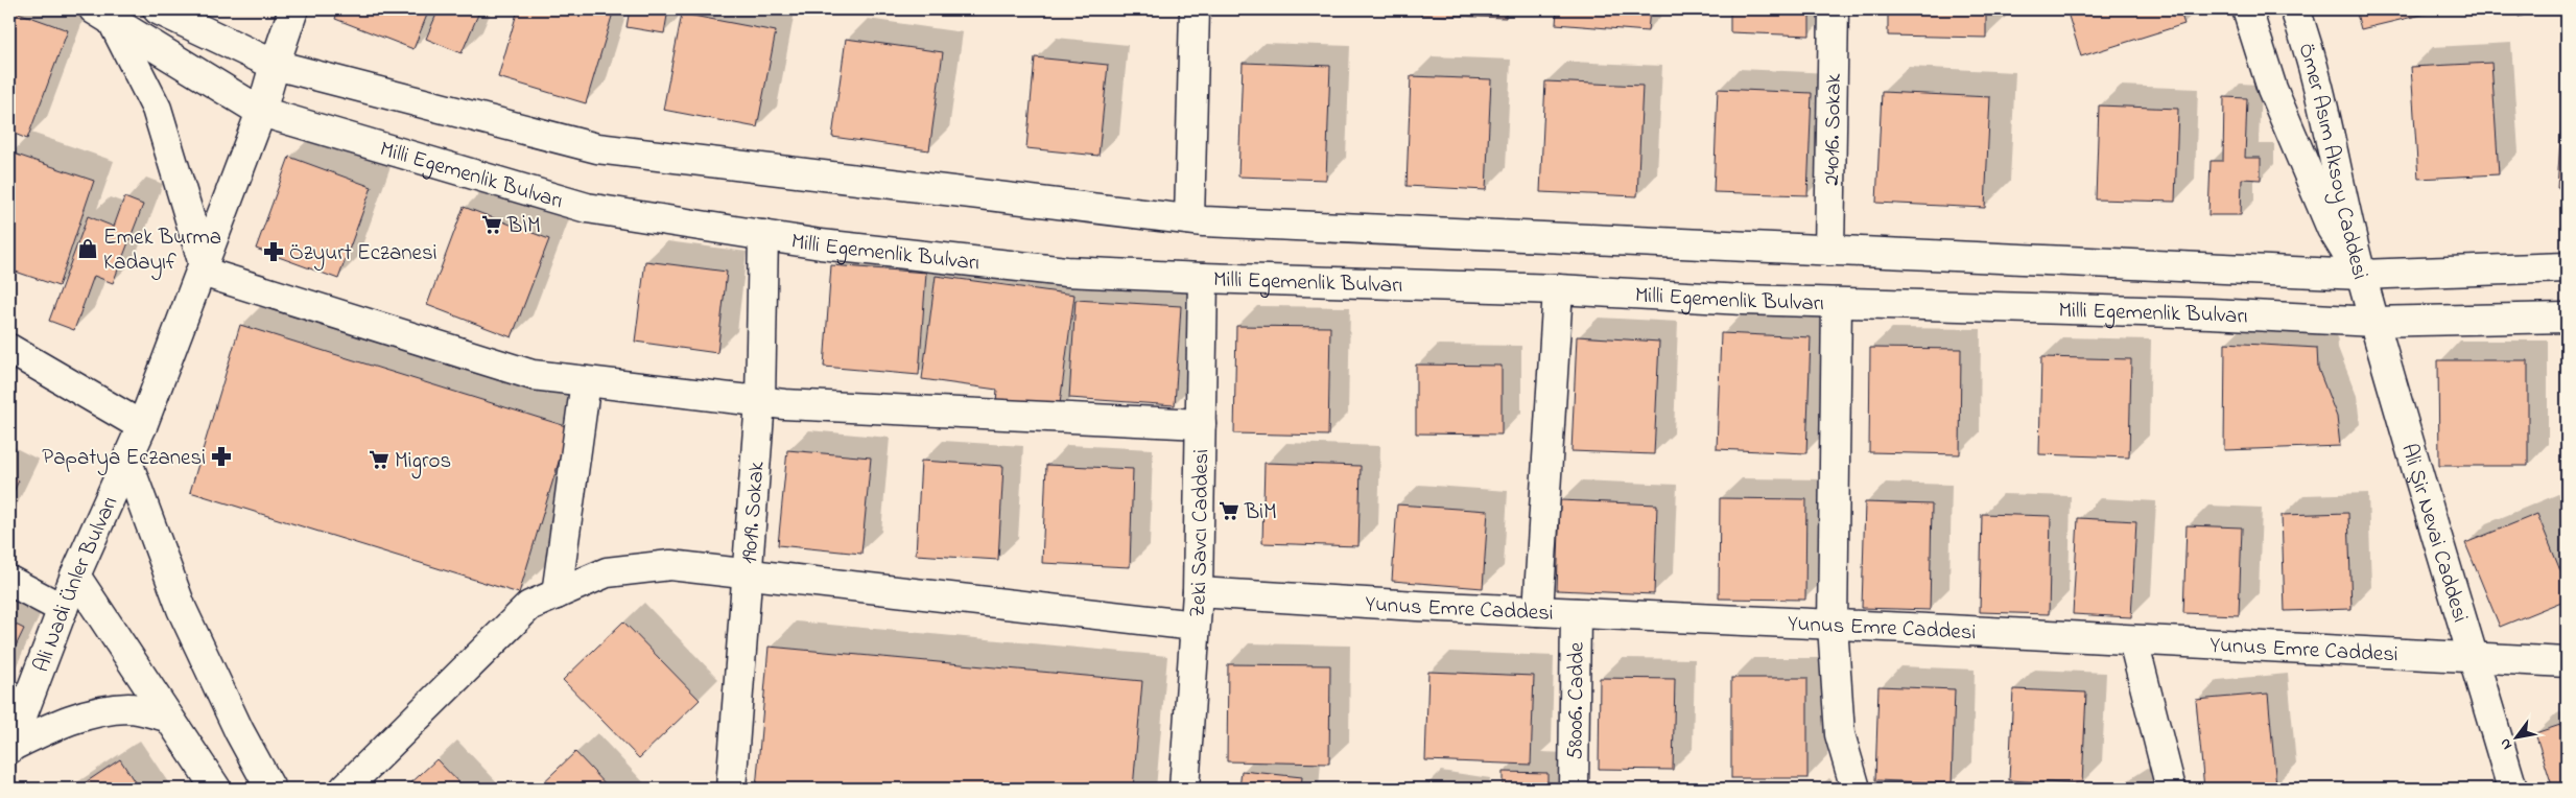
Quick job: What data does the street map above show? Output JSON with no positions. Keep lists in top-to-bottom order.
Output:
{
  "streets": {
    "street": [
      "24016. Sokak",
      "Ömer Asım Aksoy Caddesi",
      "Milli Egemenlik Bulvarı",
      "19019. Sokak",
      "Ali Şir Nevai Caddesi",
      "Zeki Savcı Caddesi",
      "Ali Nadi Ünler Bulvarı",
      "Yunus Emre Caddesi",
      "58006. Cadde"
    ]
  },
  "crossings": [
    ["24016. Sokak", "Milli Egemenlik Bulvarı"],
    ["Ömer Asım Aksoy Caddesi", "Milli Egemenlik Bulvarı"],
    ["Ömer Asım Aksoy Caddesi", "Ali Şir Nevai Caddesi"],
    ["Milli Egemenlik Bulvarı", "19019. Sokak"],
    ["Milli Egemenlik Bulvarı", "Ali Şir Nevai Caddesi"],
    ["Milli Egemenlik Bulvarı", "Zeki Savcı Caddesi"],
    ["Milli Egemenlik Bulvarı", "Ali Nadi Ünler Bulvarı"],
    ["Ali Şir Nevai Caddesi", "Yunus Emre Caddesi"],
    ["Zeki Savcı Caddesi", "Yunus Emre Caddesi"],
    ["Yunus Emre Caddesi", "58006. Cadde"]
  ],
  "places": {
    "supermarket": ["BİM", "Migros", "BiM"],
    "shop": ["Emek Burma Kadayıf"],
    "pharmacy": ["Özyurt Eczanesi", "Papatya Eczanesi"]
  },
  "north": "bottom left"
}
